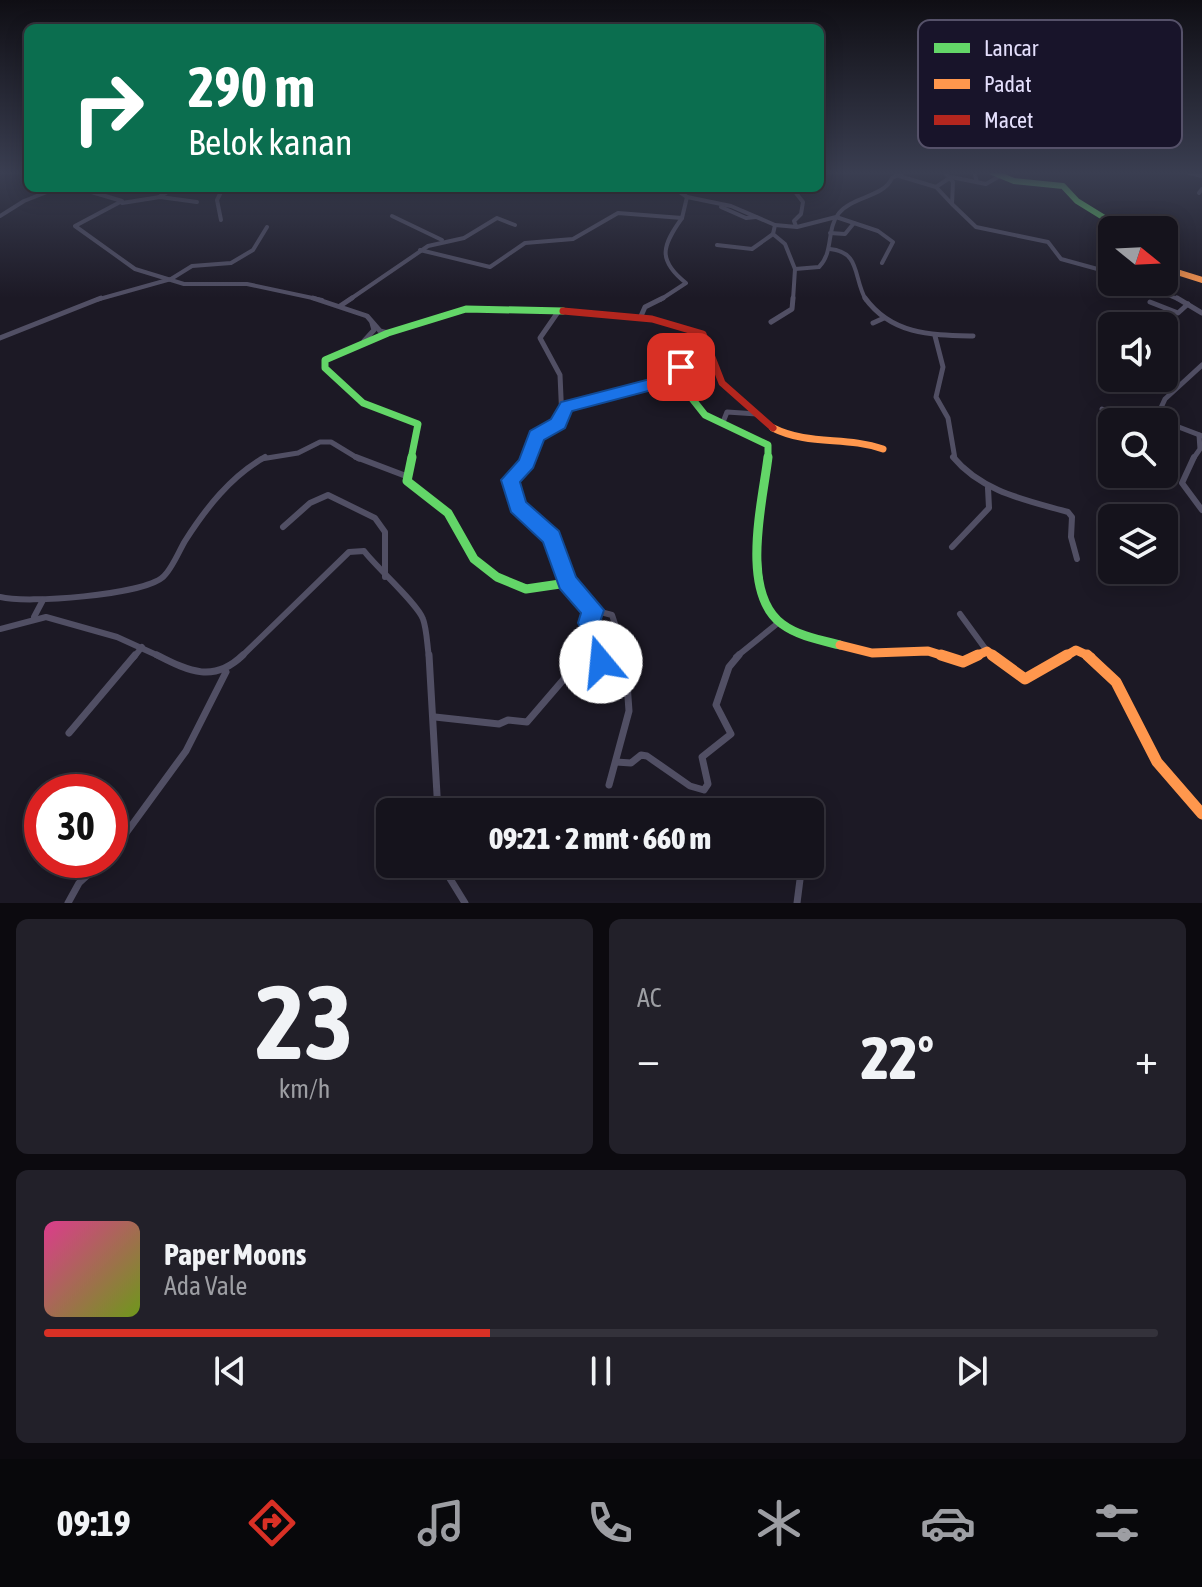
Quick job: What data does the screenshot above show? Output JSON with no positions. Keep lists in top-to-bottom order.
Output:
{
  "legend": ["Lancar", "Padat", "Macet"],
  "north": "right",
  "page": {
    "turn": ["290 m", "Belok kanan"],
    "limit": "30",
    "trip": "09:21 · 2 mnt · 660 m",
    "tile": [
      ["23", "km/h"],
      "AC"
    ],
    "heat": ["−", "22°", "+"],
    "song": ["Paper Moons", "Ada Vale"],
    "tabs": "09:19"
  }
}
